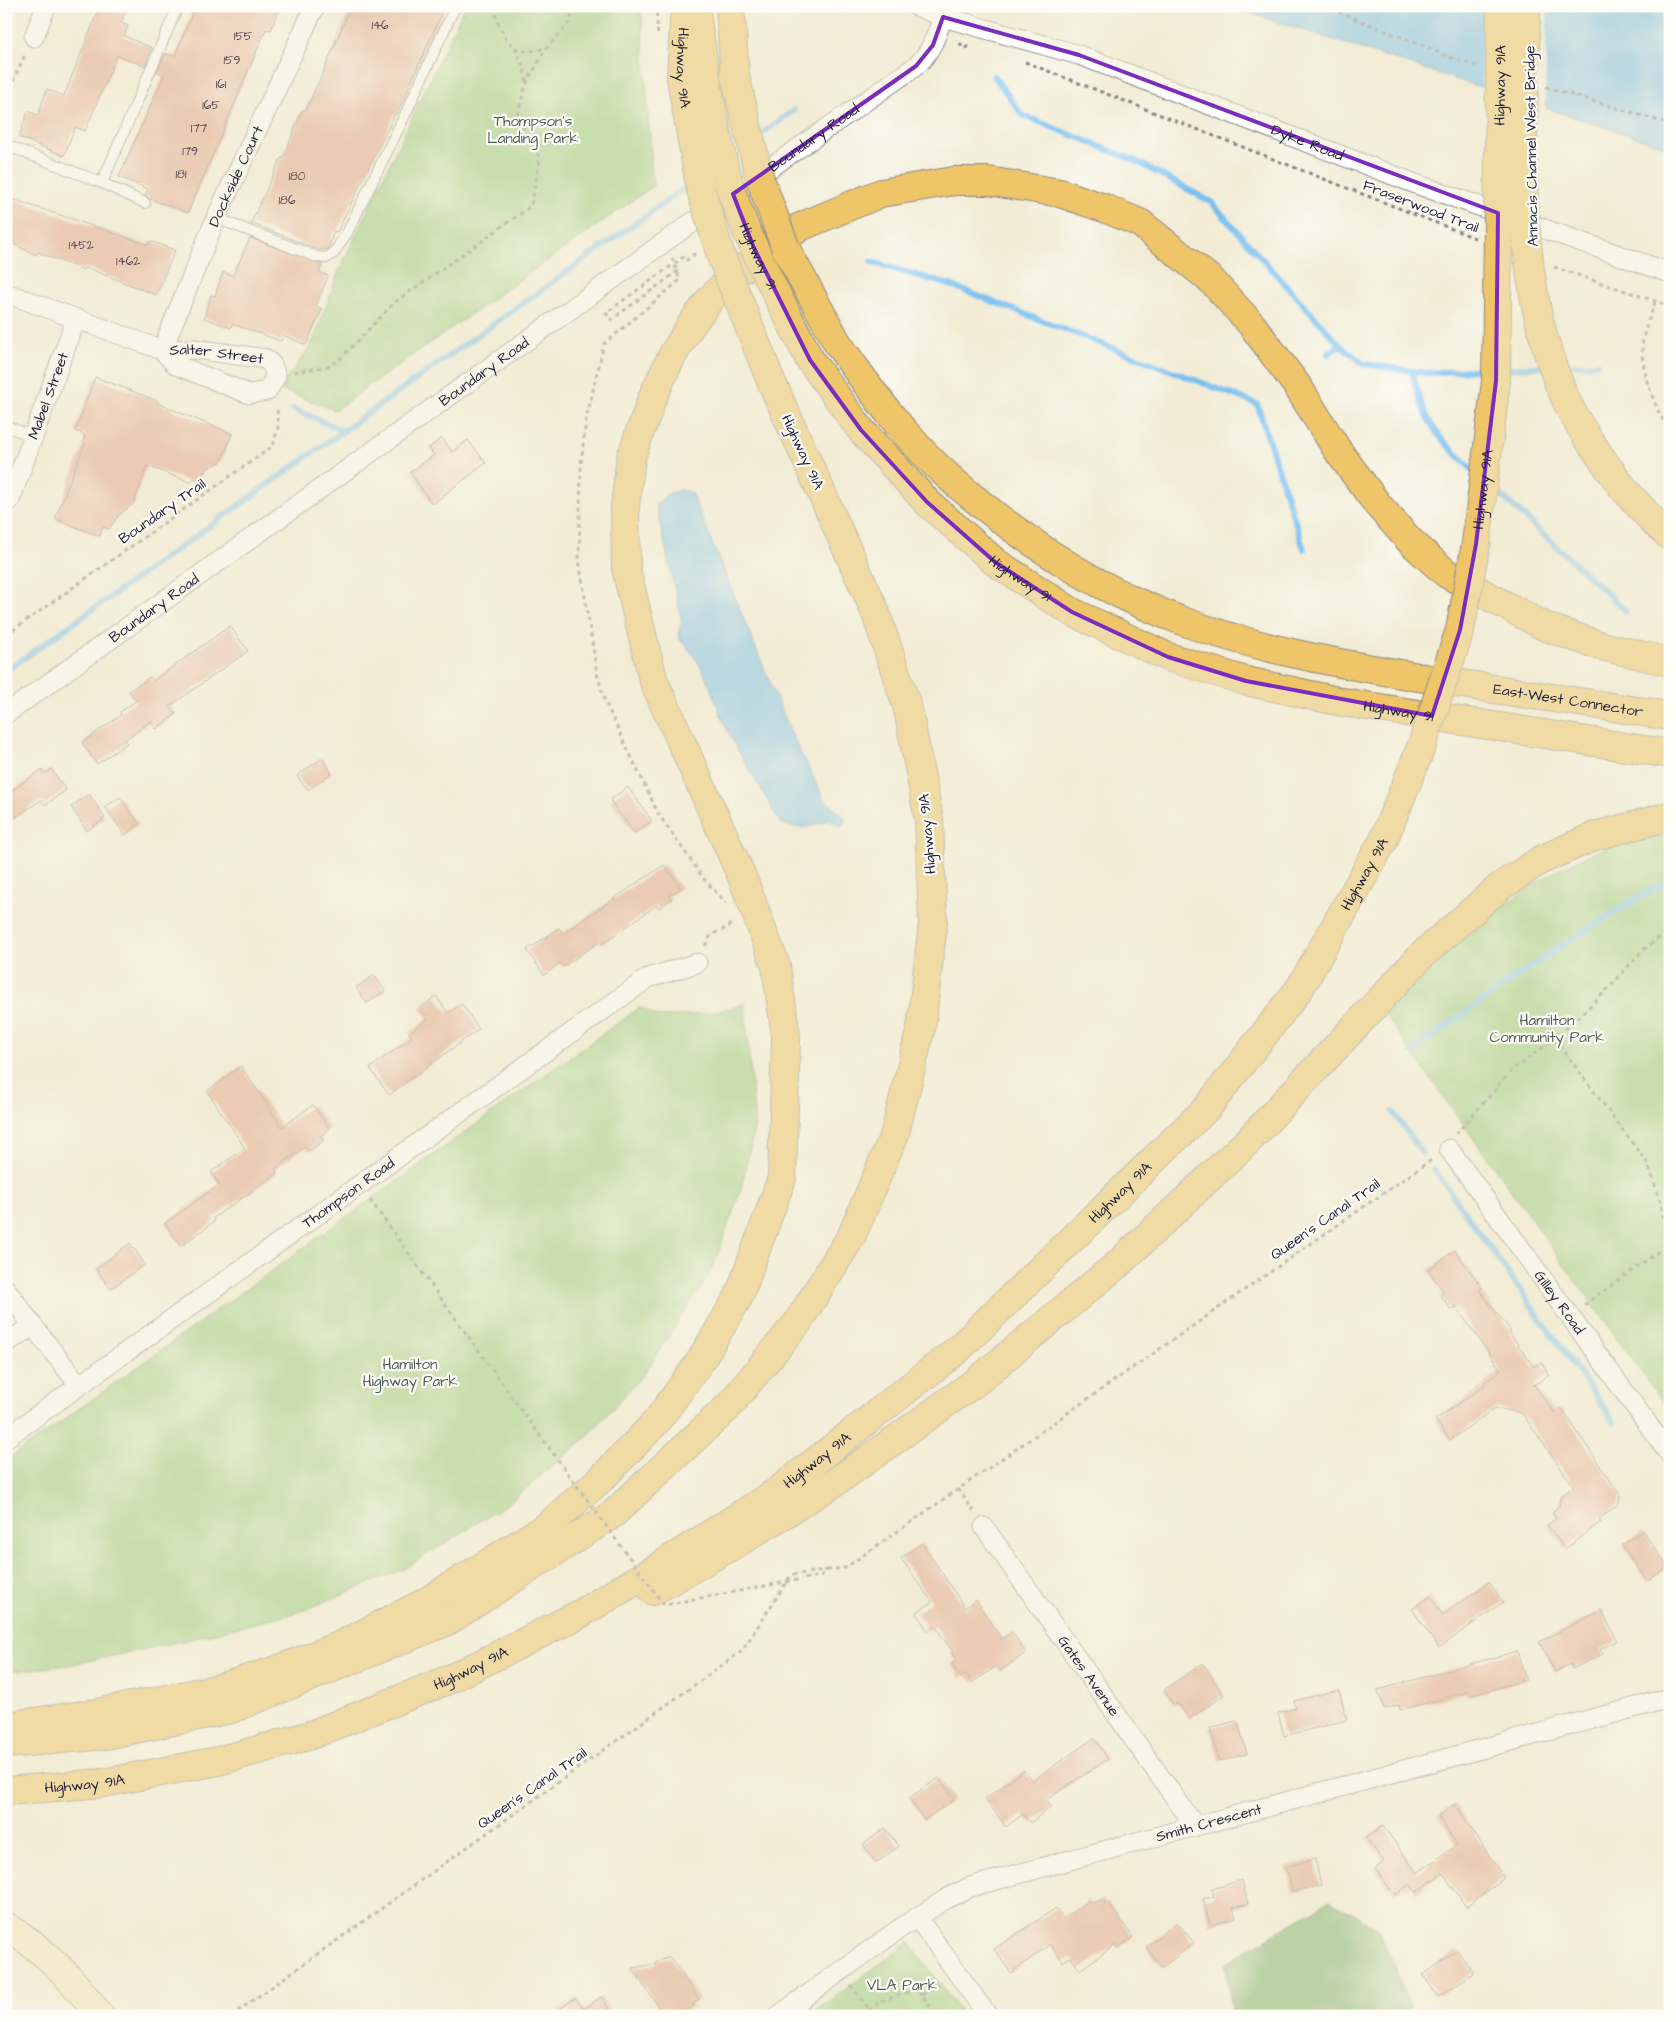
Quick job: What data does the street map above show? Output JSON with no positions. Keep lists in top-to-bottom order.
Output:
{
  "streets": {
    "highway": ["Highway 91A", "Highway 91", "East-West Connector"],
    "street": [
      "Boundary Road",
      "Dyke Road",
      "Dockside Court",
      "Salter Street",
      "Mabel Street",
      "Thompson Road",
      "Gilley Road",
      "Gates Avenue",
      "Smith Crescent"
    ],
    "path": ["Fraserwood Trail", "Boundary Trail", "Queen's Canal Trail"]
  },
  "crossings": [
    ["Boundary Road", "Dyke Road"],
    ["Dockside Court", "Salter Street"],
    ["Highway 91", "East-West Connector"],
    ["Salter Street", "Mabel Street"],
    ["Salter Street", "Boundary Trail"],
    ["Thompson Road", "Queen's Canal Trail"],
    ["Queen's Canal Trail", "Gilley Road"],
    ["Gates Avenue", "Smith Crescent"]
  ],
  "parks": [
    "Thompson's Landing Park",
    "Hamilton Community Park",
    "Hamilton Highway Park",
    "VLA Park"
  ],
  "house_numbers": [
    "146",
    "155",
    "159",
    "161",
    "165",
    "177",
    "179",
    "181",
    "180",
    "186",
    "1452",
    "1462"
  ]
}
